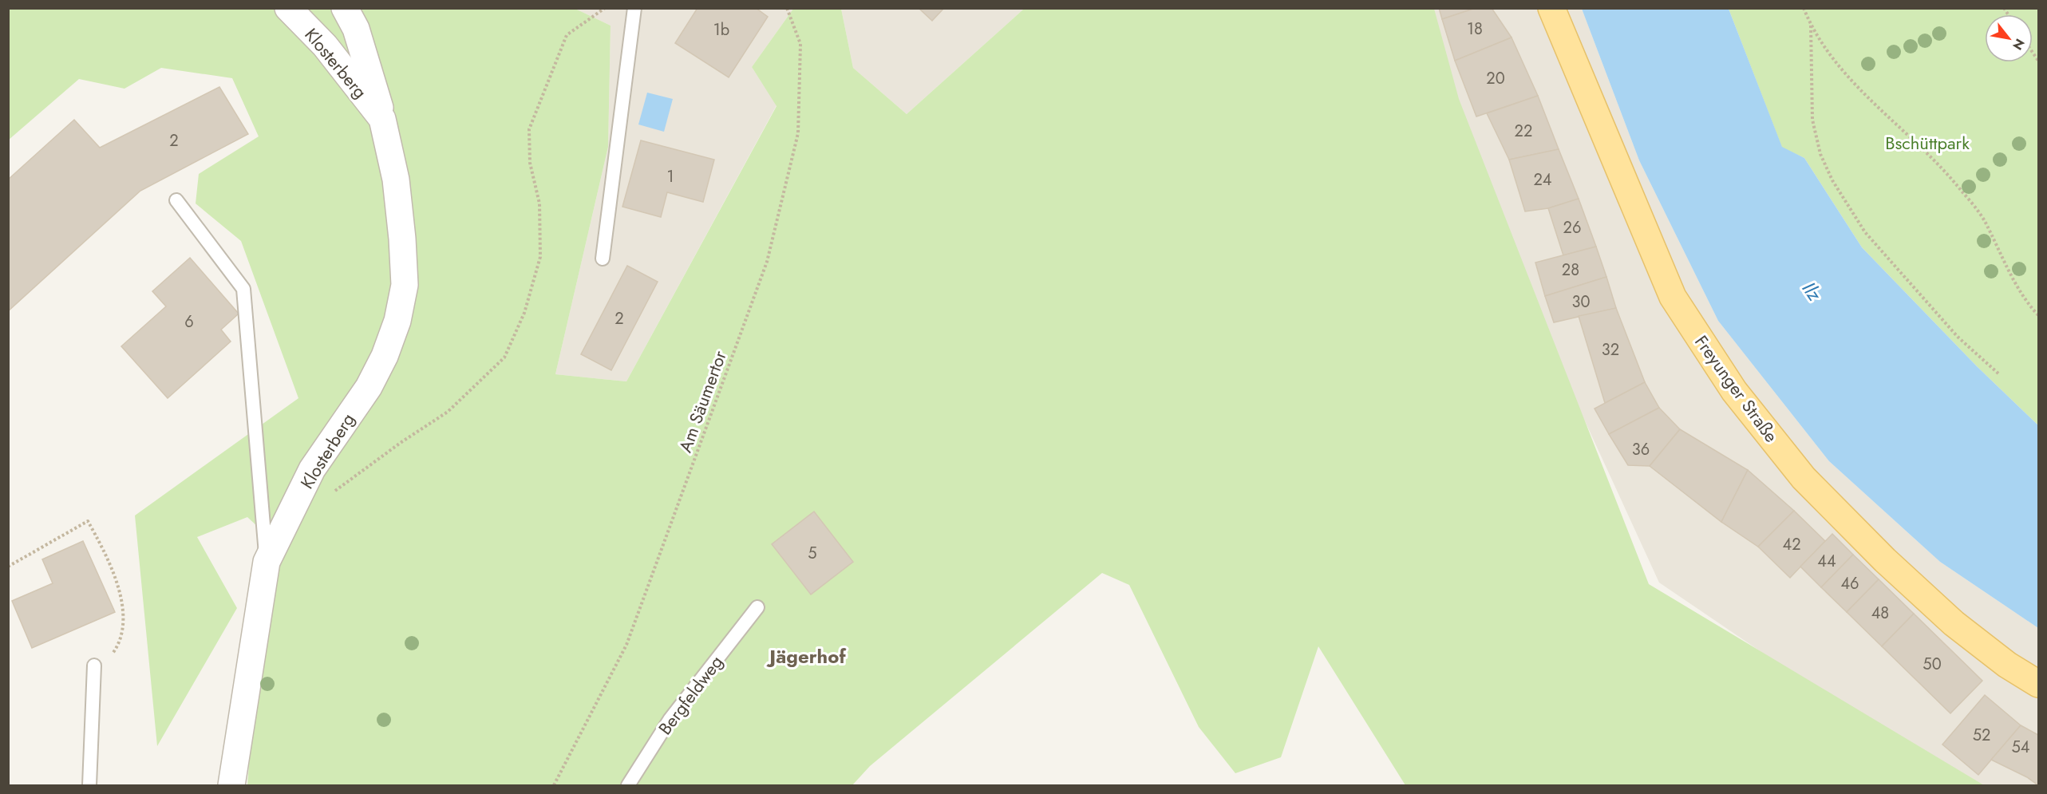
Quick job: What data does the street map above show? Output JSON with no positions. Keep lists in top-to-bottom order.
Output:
{
  "streets": {
    "main road": ["Freyunger Straße"],
    "street": ["Klosterberg"],
    "lane": ["Bergfeldweg"],
    "path": ["Am Säumertor"]
  },
  "districts": ["Jägerhof"],
  "water": ["Ilz"],
  "parks": ["Bschüttpark"],
  "house_numbers": [
    "18",
    "1b",
    "20",
    "22",
    "2",
    "1",
    "24",
    "26",
    "28",
    "30",
    "2",
    "6",
    "32",
    "36",
    "42",
    "5",
    "44",
    "46",
    "48",
    "50",
    "52",
    "54"
  ],
  "north": "bottom right"
}
